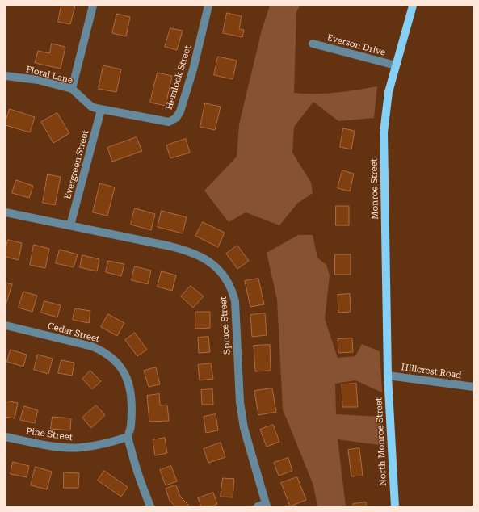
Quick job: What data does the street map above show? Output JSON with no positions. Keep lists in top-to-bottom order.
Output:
{
  "streets": {
    "main road": ["Monroe Street", "North Monroe Street"],
    "street": [
      "Everson Drive",
      "Floral Lane",
      "Hemlock Street",
      "Evergreen Street",
      "Spruce Street",
      "Cedar Street",
      "Hillcrest Road",
      "Pine Street"
    ]
  },
  "crossings": [
    ["Everson Drive", "Monroe Street"],
    ["Floral Lane", "Hemlock Street"],
    ["Floral Lane", "Evergreen Street"],
    ["Hemlock Street", "Evergreen Street"],
    ["Evergreen Street", "Spruce Street"],
    ["Monroe Street", "Hillcrest Road"],
    ["Monroe Street", "North Monroe Street"],
    ["Cedar Street", "Pine Street"],
    ["Hillcrest Road", "North Monroe Street"]
  ]
}
